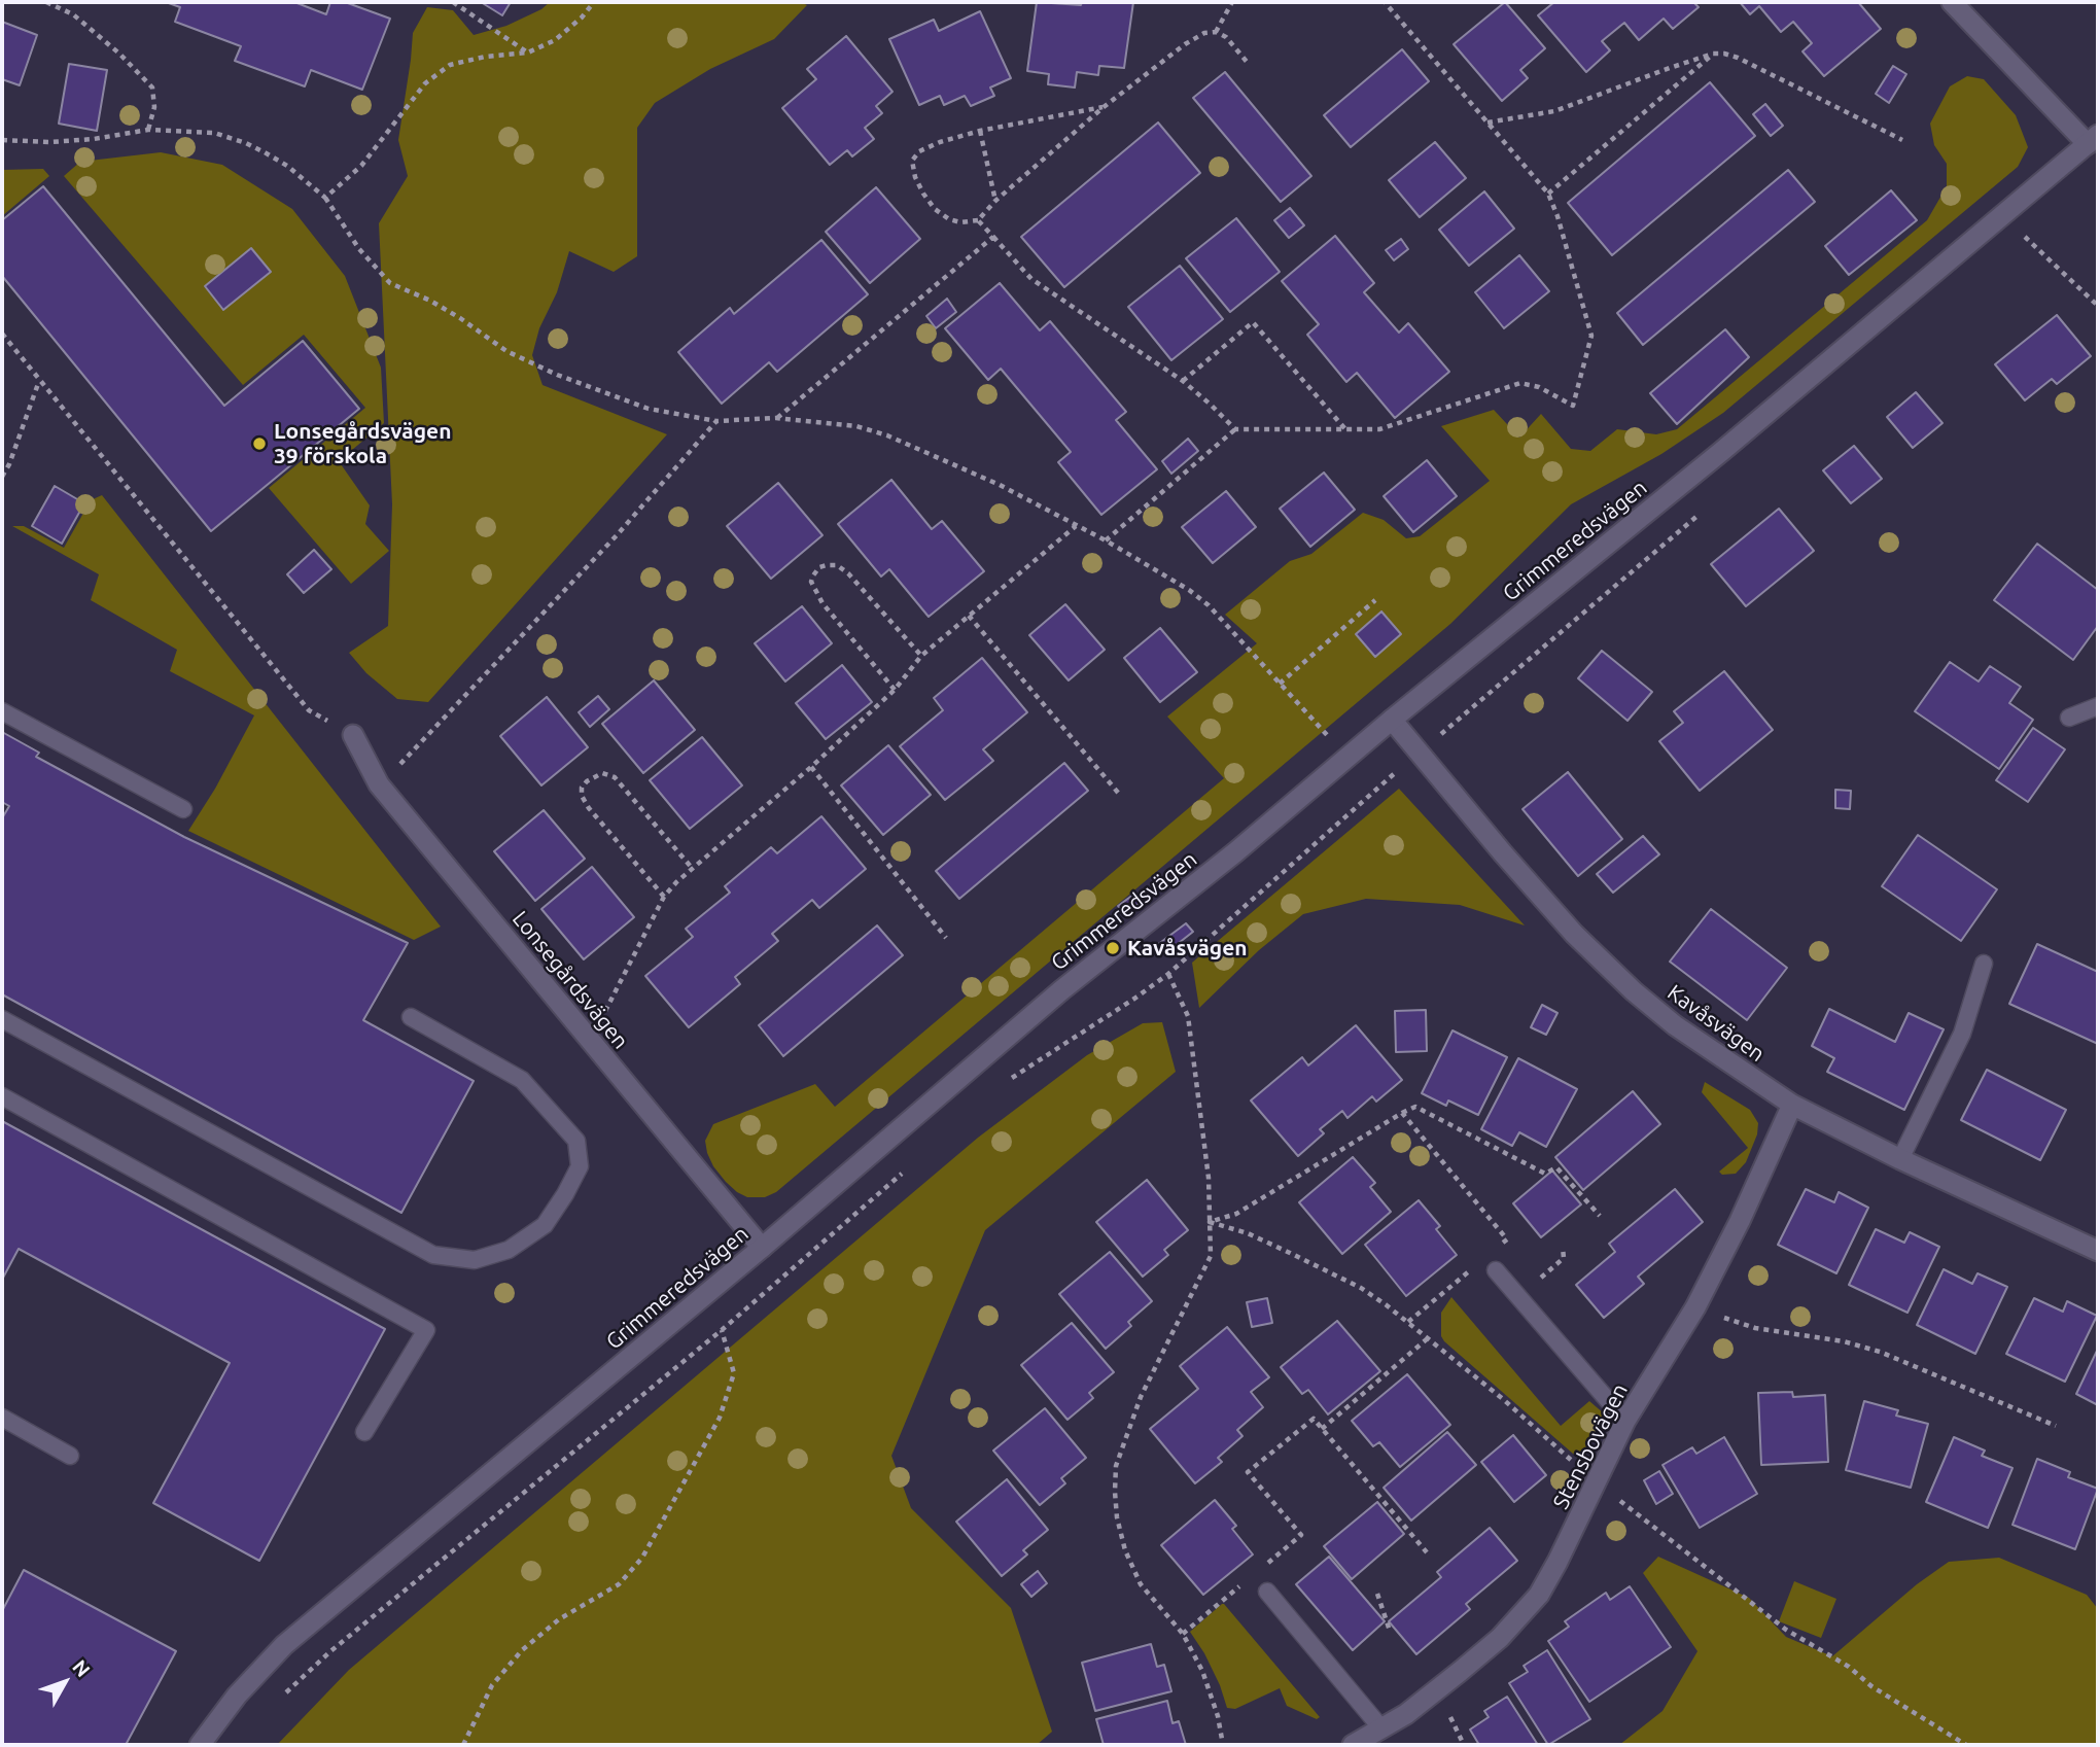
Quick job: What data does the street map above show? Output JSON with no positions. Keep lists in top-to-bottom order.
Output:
{
  "streets": {
    "street": [
      "Grimmeredsvägen",
      "Lonsegårdsvägen",
      "Kavåsvägen",
      "Stensbovägen"
    ]
  },
  "crossings": [
    ["Grimmeredsvägen", "Lonsegårdsvägen"],
    ["Grimmeredsvägen", "Kavåsvägen"],
    ["Kavåsvägen", "Stensbovägen"]
  ],
  "places": ["Lonsegårdsvägen 39 förskola", "Kavåsvägen"],
  "north": "top right"
}
